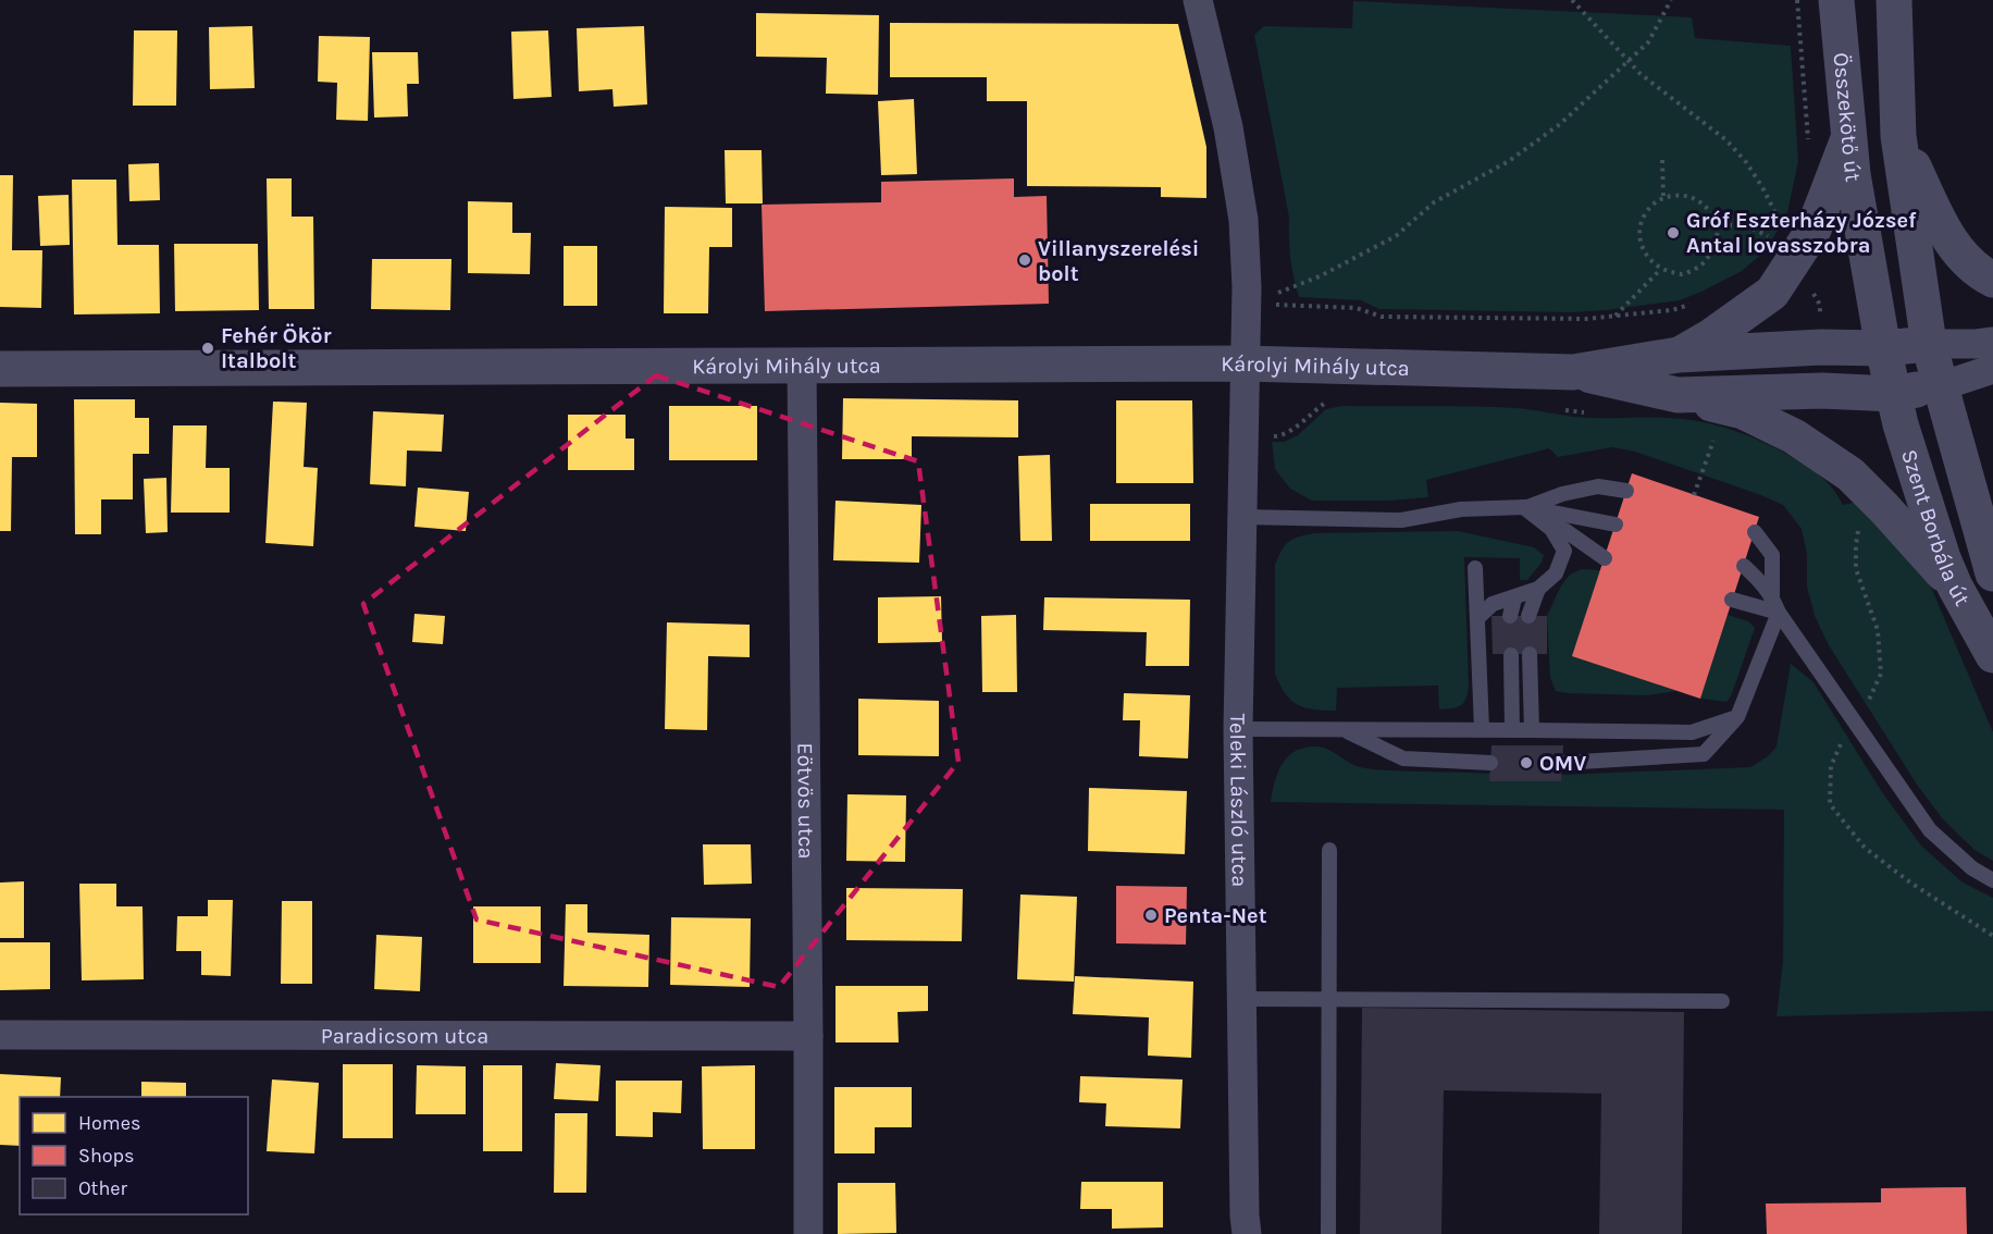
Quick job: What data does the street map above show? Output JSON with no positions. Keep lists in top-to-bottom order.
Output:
{
  "streets": {
    "street": [
      "Összekötő út",
      "Károlyi Mihály utca",
      "Szent Borbála út",
      "Teleki László utca",
      "Eötvös utca",
      "Paradicsom utca"
    ]
  },
  "crossings": [
    ["Összekötő út", "Károlyi Mihály utca"],
    ["Összekötő út", "Szent Borbála út"],
    ["Károlyi Mihály utca", "Szent Borbála út"],
    ["Károlyi Mihály utca", "Teleki László utca"],
    ["Károlyi Mihály utca", "Eötvös utca"],
    ["Eötvös utca", "Paradicsom utca"]
  ],
  "places": [
    "Gróf Eszterházy József Antal lovasszobra",
    "Villanyszerelési bolt",
    "Fehér Ökör Italbolt",
    "OMV",
    "Penta-Net"
  ],
  "legend": ["Homes", "Shops", "Other"]
}
